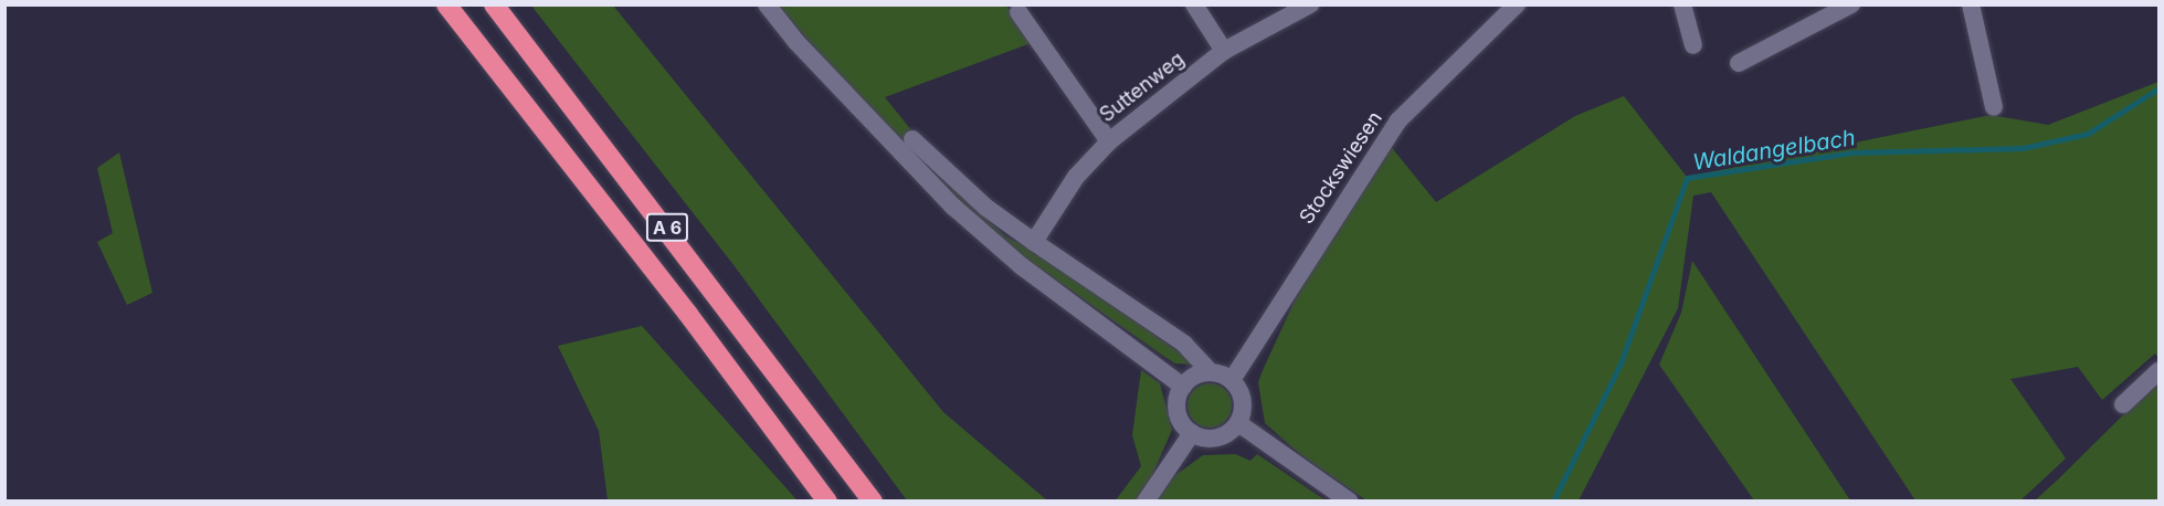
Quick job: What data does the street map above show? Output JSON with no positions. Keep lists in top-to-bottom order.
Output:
{
  "streets": {
    "highway": ["A 6"],
    "street": ["Suttenweg", "Stockswiesen"]
  },
  "water": ["Waldangelbach"]
}
